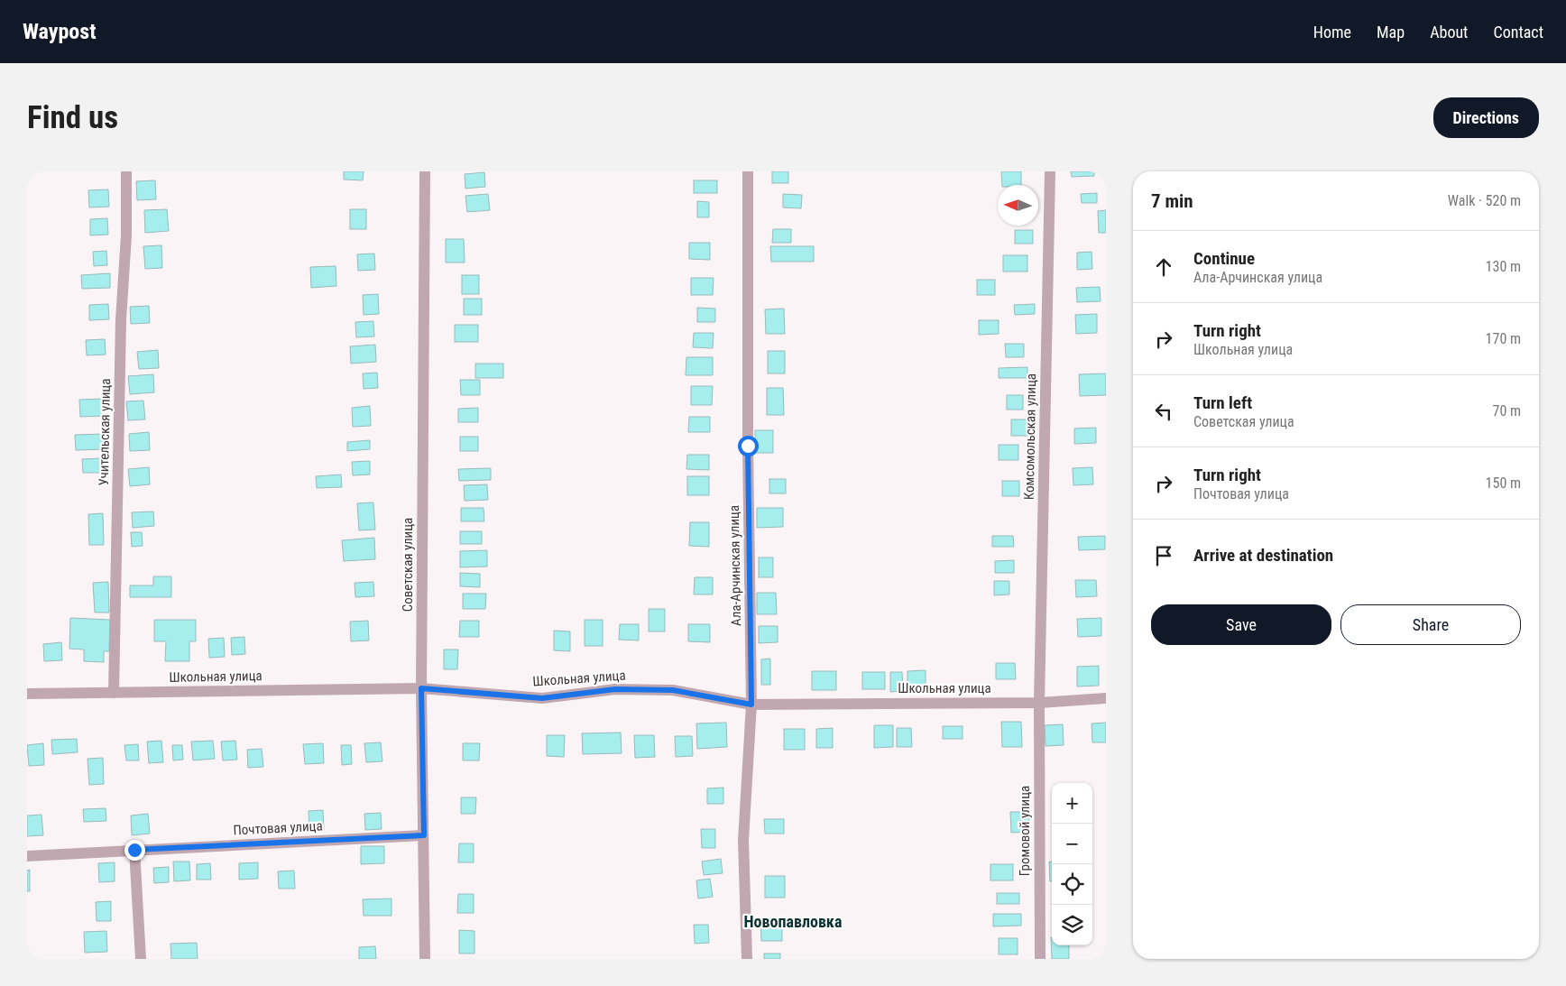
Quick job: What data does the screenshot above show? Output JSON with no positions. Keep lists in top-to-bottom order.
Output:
{
  "streets": {
    "street": [
      "Учительская улица",
      "Комсомольская улица",
      "Советская улица",
      "Ала-Арчинская улица",
      "Школьная улица",
      "Почтовая улица",
      "Громовой улица"
    ]
  },
  "crossings": [
    ["Учительская улица", "Школьная улица"],
    ["Комсомольская улица", "Школьная улица"],
    ["Комсомольская улица", "Громовой улица"],
    ["Советская улица", "Школьная улица"],
    ["Советская улица", "Почтовая улица"],
    ["Ала-Арчинская улица", "Школьная улица"],
    ["Школьная улица", "Громовой улица"]
  ],
  "districts": ["Новопавловка"],
  "north": "left",
  "page": {
    "header": "Waypost",
    "nav": [
      "Home",
      "Map",
      "About",
      "Contact"
    ],
    "buttons": [
      "Directions",
      ["Save", "Share"]
    ],
    "title": "Find us",
    "heading": ["7 min", "Walk · 520 m"],
    "list": [
      ["Continue", "Ала-Арчинская улица", "130 m"],
      ["Turn right", "Школьная улица", "170 m"],
      ["Turn left", "Советская улица", "70 m"],
      ["Turn right", "Почтовая улица", "150 m"],
      "Arrive at destination"
    ],
    "map_buttons": ["+", "−"]
  }
}
